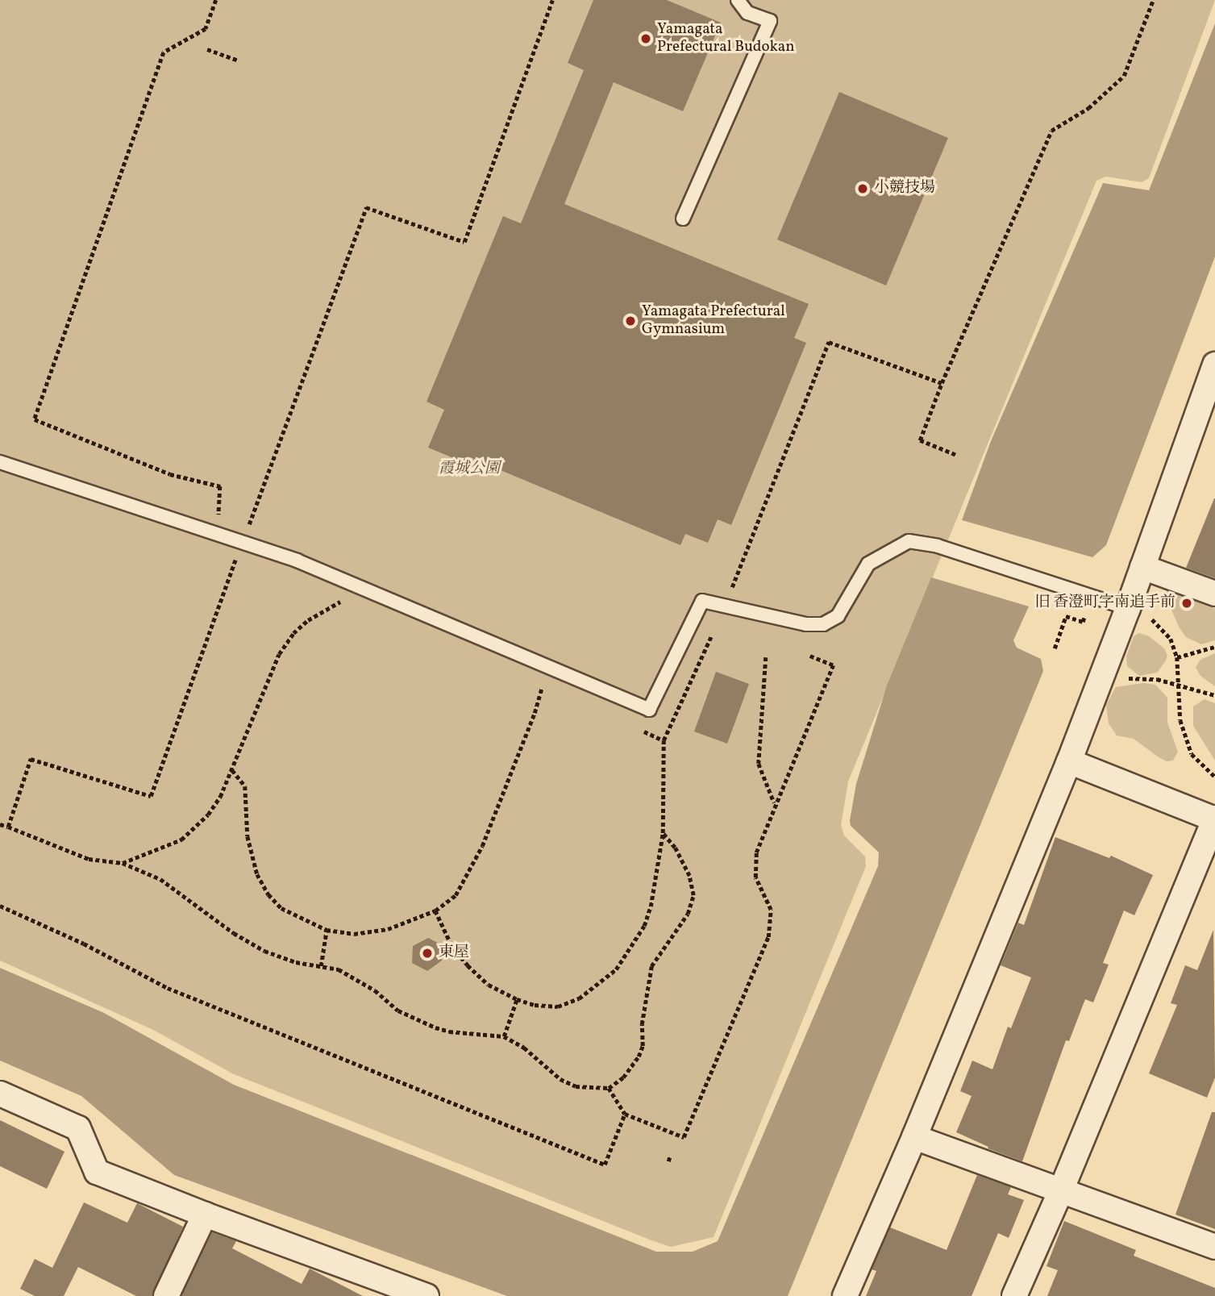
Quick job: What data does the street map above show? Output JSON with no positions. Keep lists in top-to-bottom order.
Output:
{
  "parks": ["霞城公園"],
  "places": [
    "Yamagata Prefectural Budokan",
    "小競技場",
    "Yamagata Prefectural Gymnasium",
    "旧 香澄町字南追手前",
    "東屋"
  ]
}
